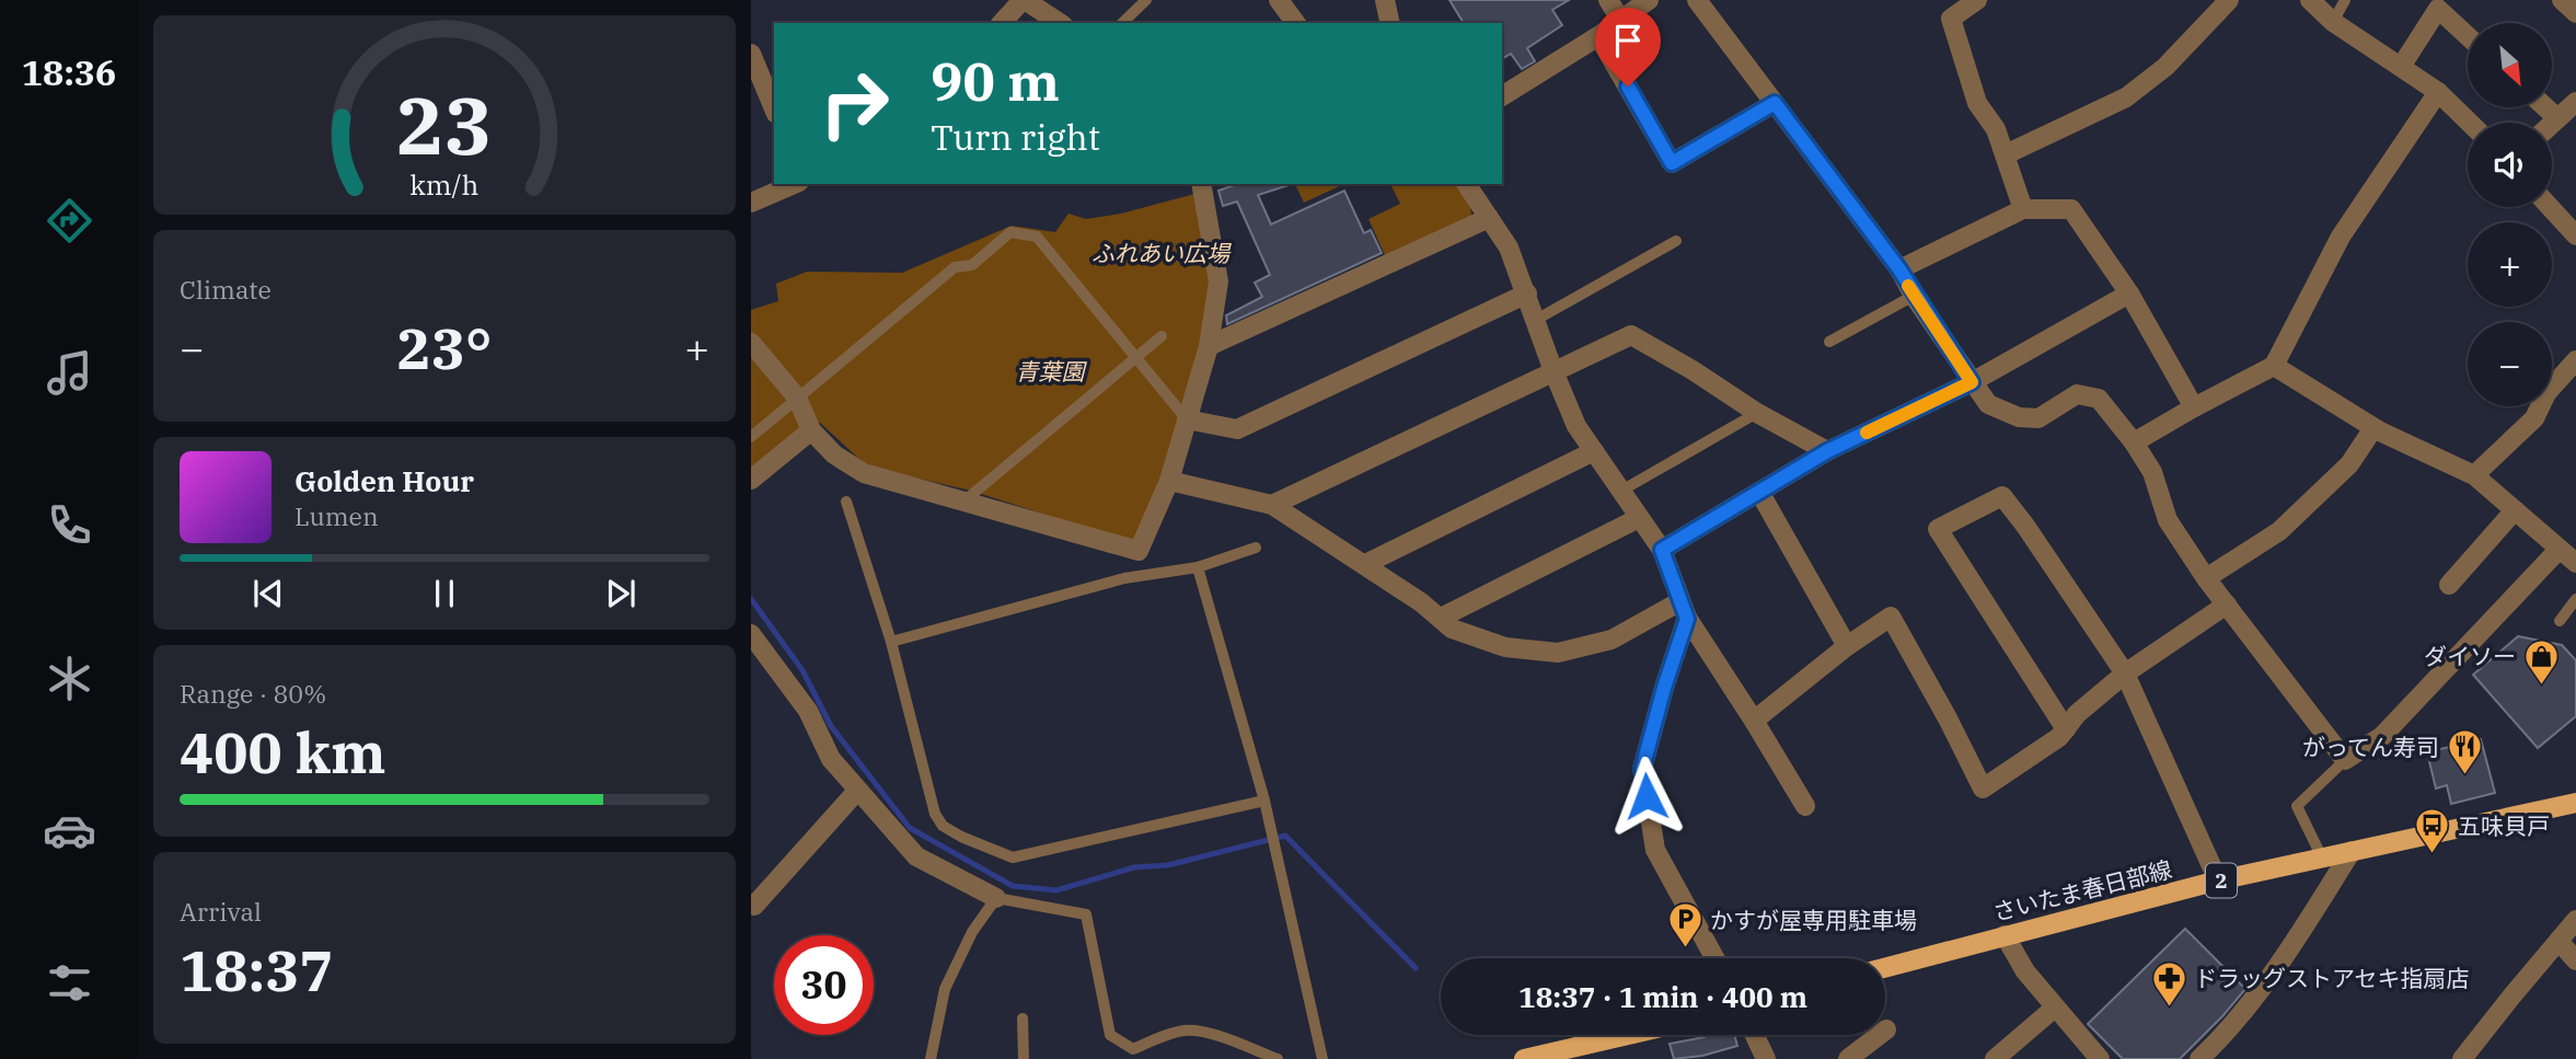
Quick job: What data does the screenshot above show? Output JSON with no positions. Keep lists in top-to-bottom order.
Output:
{
  "streets": {
    "main road": ["2", "さいたま春日部線"]
  },
  "parks": ["ふれあい広場", "青葉園"],
  "places": {
    "shop": ["ダイソー"],
    "restaurant": ["がってん寿司"],
    "bus stop": ["五味貝戸"],
    "parking": ["かすが屋専用駐車場"],
    "pharmacy": ["ドラッグストアセキ指扇店"]
  },
  "north": "bottom right",
  "page": {
    "tabs": "18:36",
    "map_buttons": ["+", "−"],
    "turn": ["90 m", "Turn right"],
    "tile": [
      "Climate",
      ["Range · 80%", "400 km"],
      ["Arrival", "18:37"]
    ],
    "heat": ["−", "23°", "+"],
    "song": ["Golden Hour", "Lumen"],
    "limit": "30",
    "trip": "18:37 · 1 min · 400 m",
    "gauge": ["23", "km/h"]
  }
}
